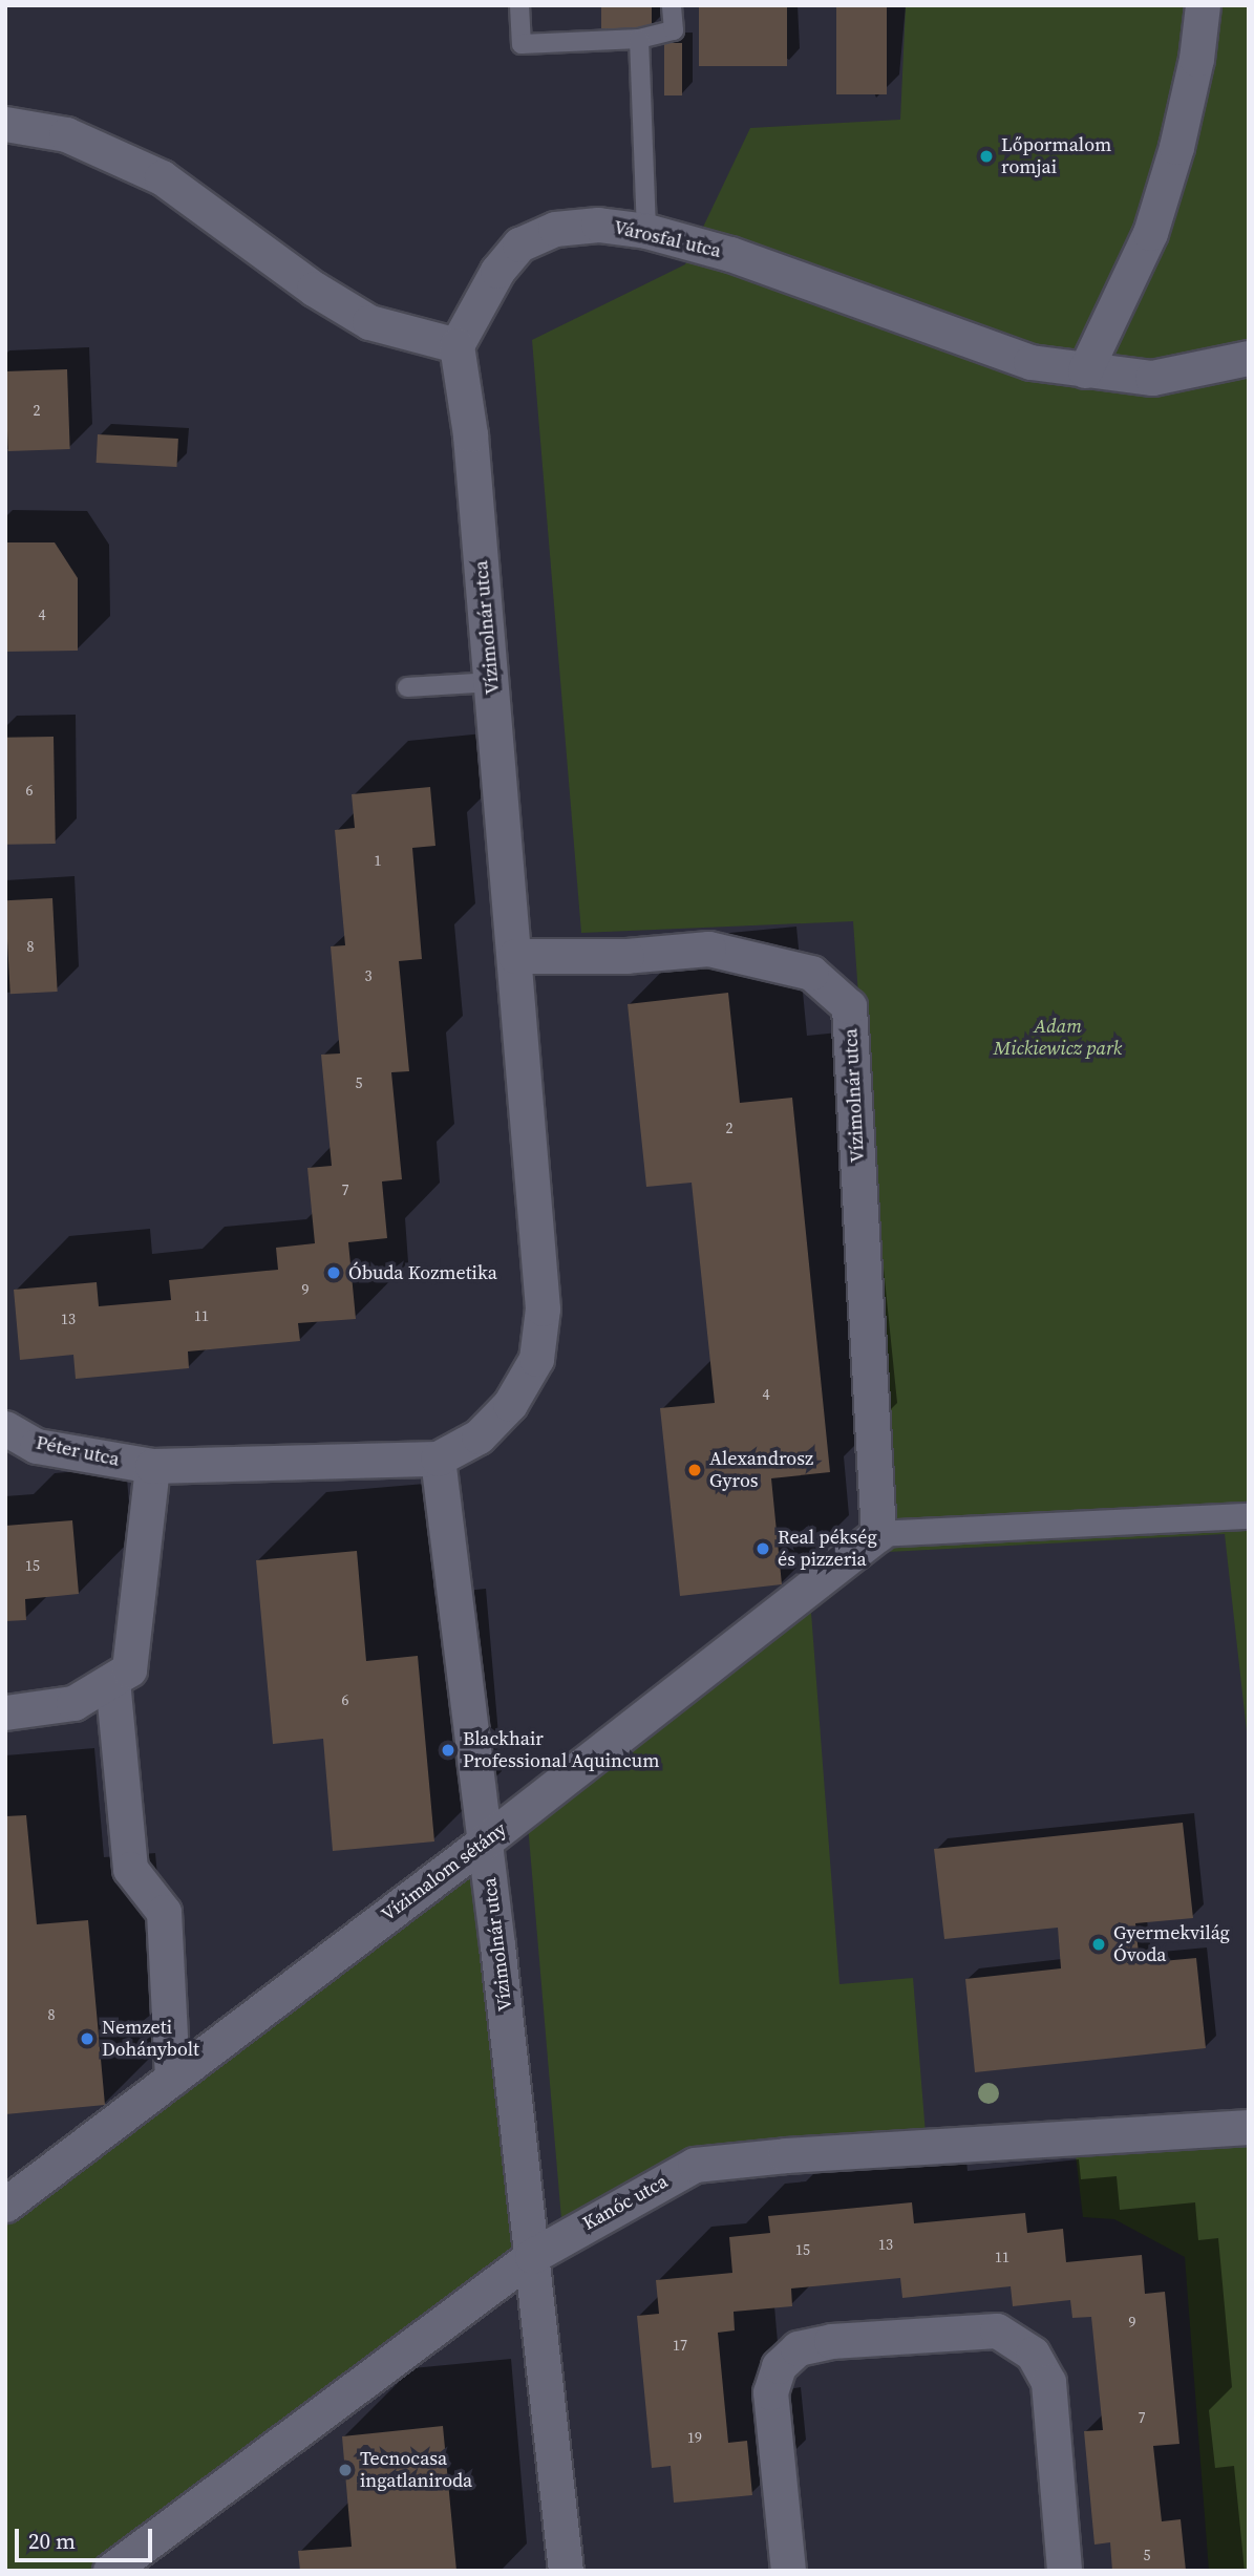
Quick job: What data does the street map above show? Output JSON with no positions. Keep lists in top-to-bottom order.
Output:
{
  "streets": {
    "street": [
      "Városfal utca",
      "Vízimolnár utca",
      "Péter utca",
      "Vízimalom sétány",
      "Kanóc utca"
    ]
  },
  "crossings": [
    ["Városfal utca", "Vízimolnár utca"],
    ["Vízimolnár utca", "Péter utca"],
    ["Vízimolnár utca", "Vízimalom sétány"],
    ["Vízimolnár utca", "Kanóc utca"]
  ],
  "parks": ["Adam Mickiewicz park"],
  "places": [
    "Lőpormalom romjai",
    "Óbuda Kozmetika",
    "Alexandrosz Gyros",
    "Real pékség és pizzeria",
    "Blackhair Professional Aquincum",
    "Gyermekvilág Óvoda",
    "Nemzeti Dohánybolt",
    "Tecnocasa ingatlaniroda"
  ],
  "house_numbers": [
    "2",
    "4",
    "6",
    "1",
    "8",
    "3",
    "5",
    "2",
    "7",
    "9",
    "11",
    "13",
    "4",
    "15",
    "6",
    "8",
    "13",
    "15",
    "11",
    "9",
    "17",
    "7",
    "19",
    "5"
  ],
  "scale_bar": "20 m"
}
